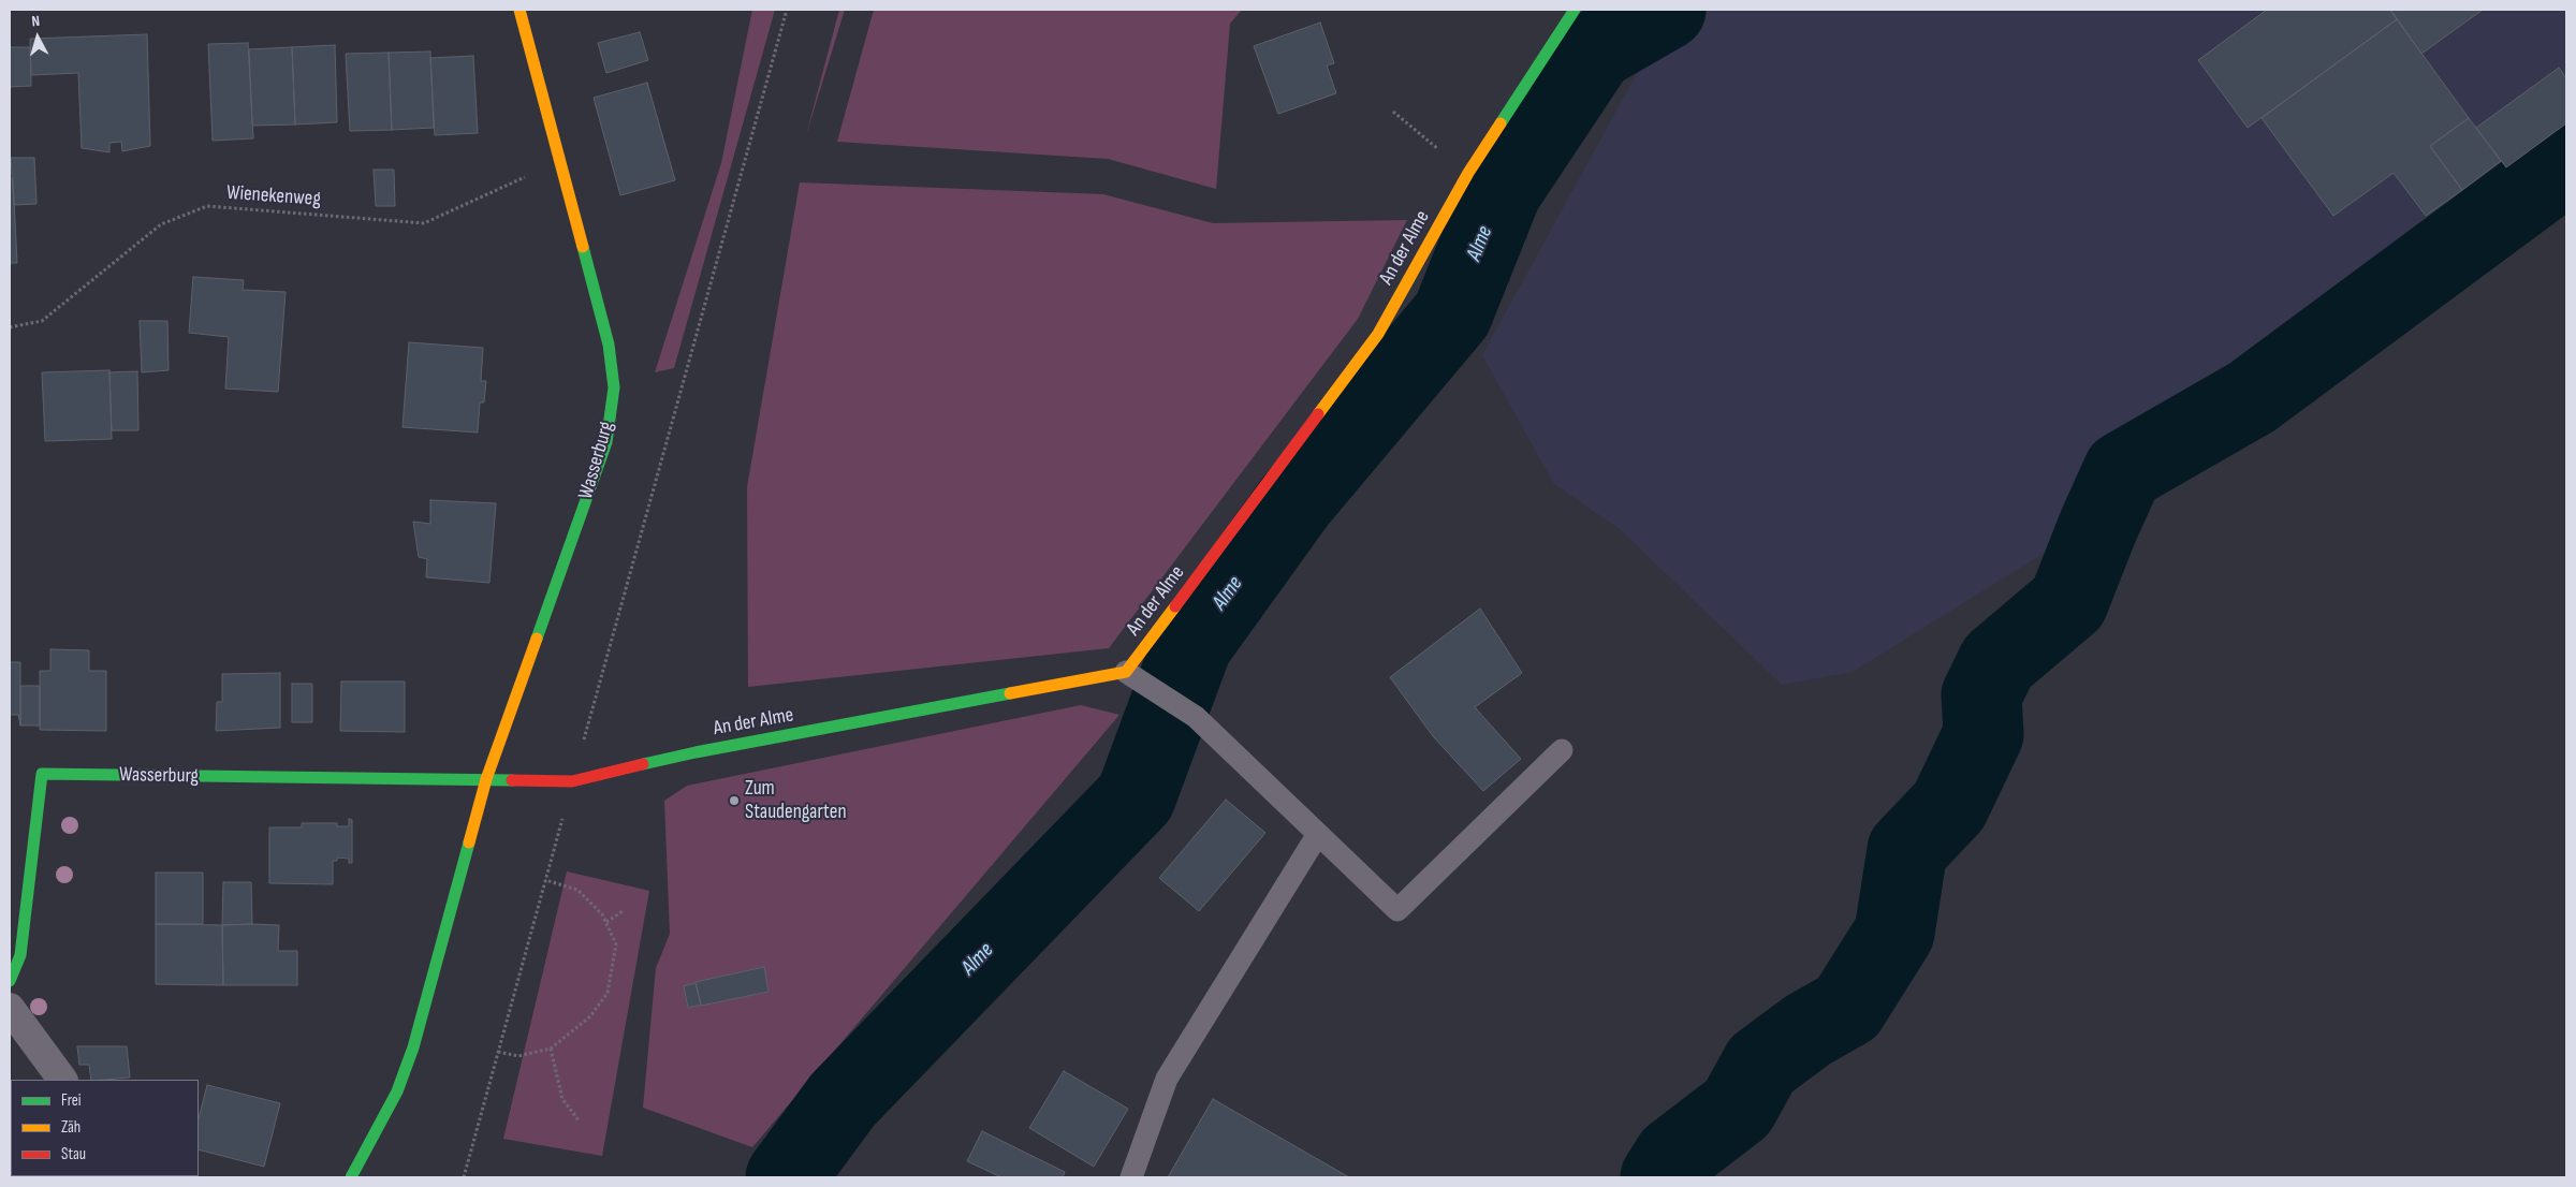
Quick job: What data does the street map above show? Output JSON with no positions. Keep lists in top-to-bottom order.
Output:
{
  "streets": {
    "street": ["An der Alme", "Wasserburg"],
    "path": ["Wienekenweg"]
  },
  "crossings": [
    ["Wienekenweg", "Wasserburg"],
    ["An der Alme", "Wasserburg"]
  ],
  "water": ["Alme"],
  "places": ["Zum Staudengarten"],
  "legend": ["Frei", "Zäh", "Stau"],
  "north": "top"
}
